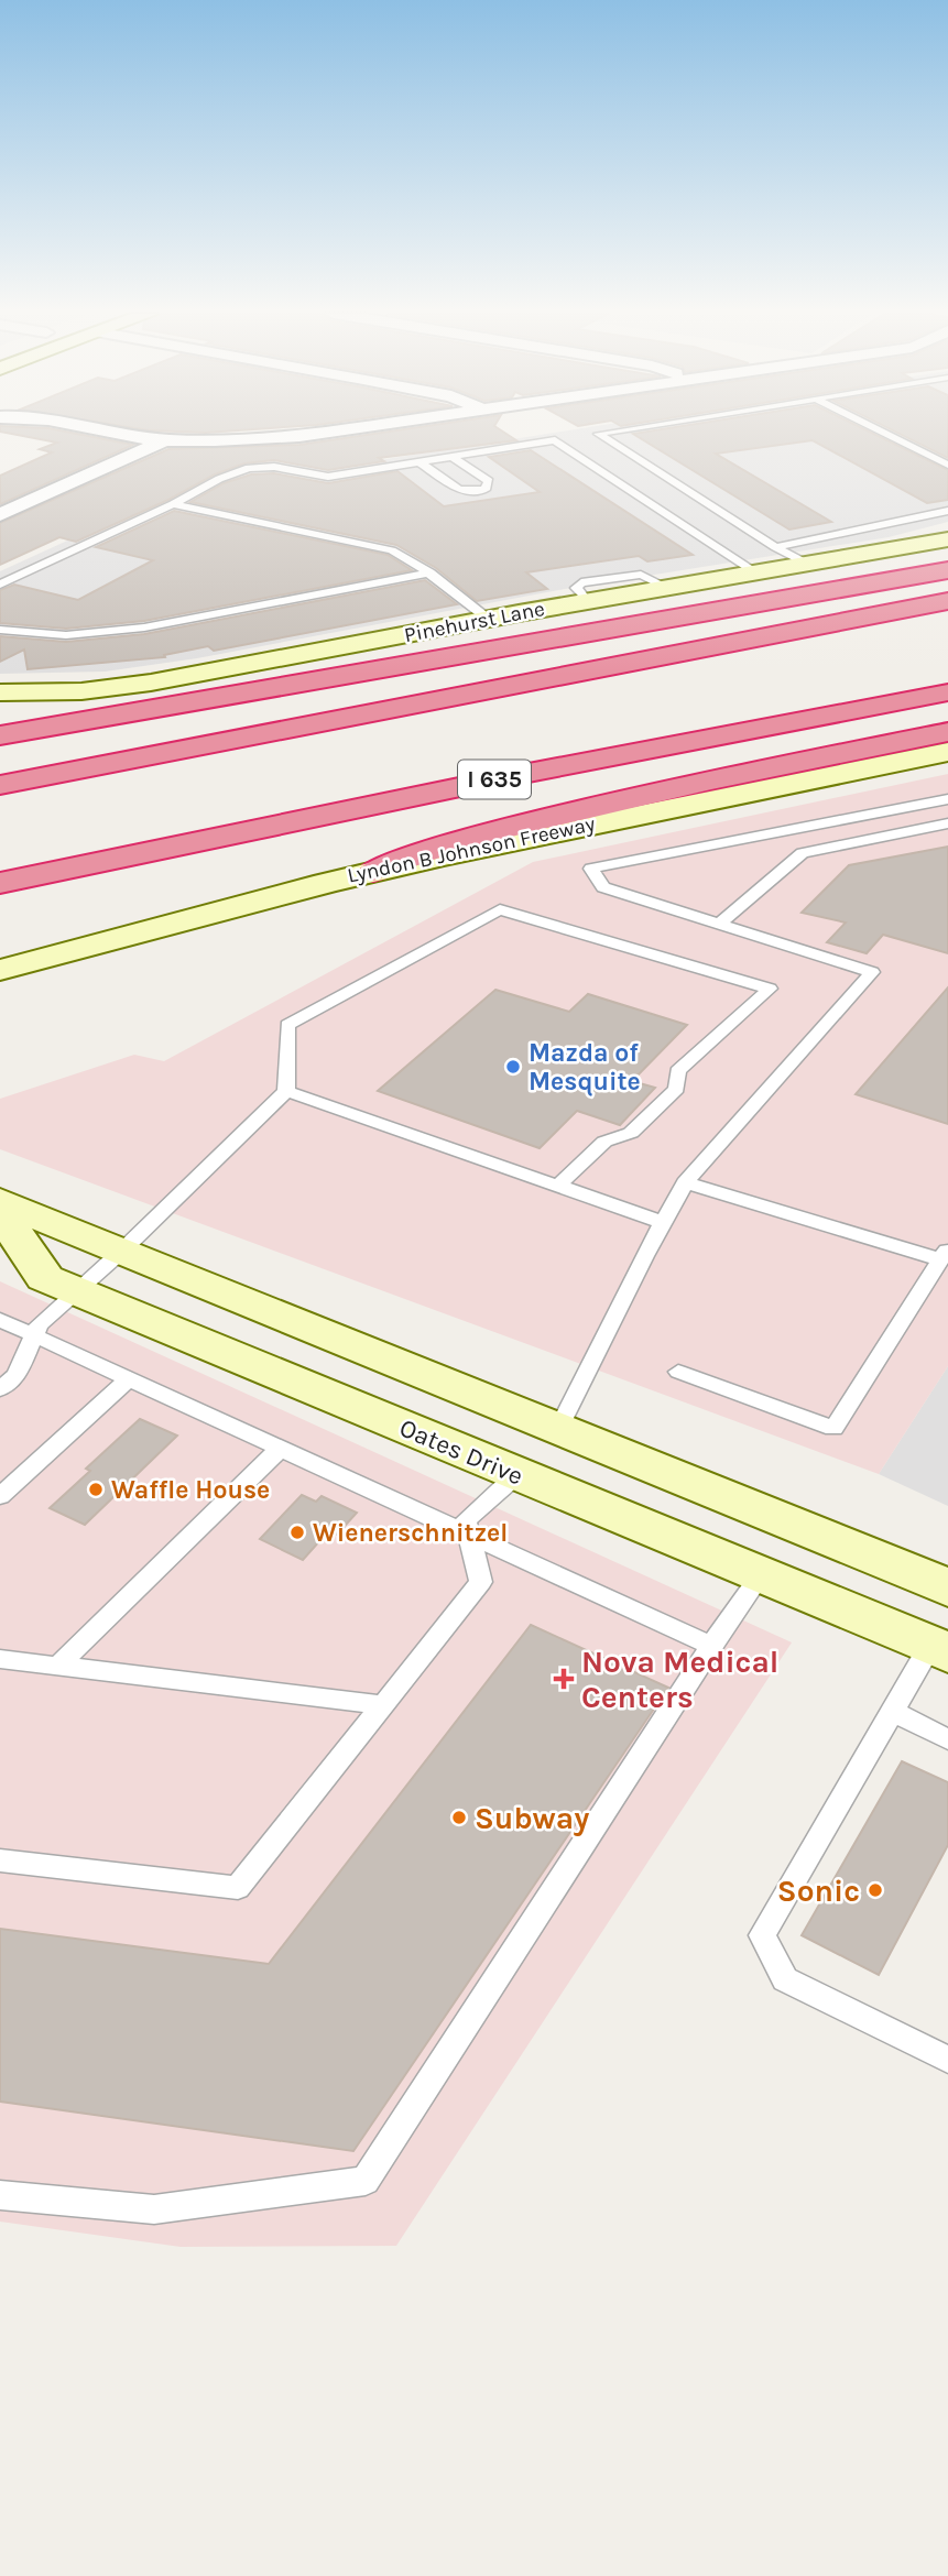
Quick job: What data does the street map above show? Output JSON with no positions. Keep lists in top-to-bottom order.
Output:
{
  "streets": {
    "highway": ["I 635"],
    "main road": ["Pinehurst Lane", "Lyndon B Johnson Freeway", "Oates Drive"]
  },
  "places": {
    "other": [
      "Mazda of Mesquite",
      "Waffle House",
      "Wienerschnitzel",
      "Subway",
      "Sonic"
    ],
    "health": ["Nova Medical Centers"]
  }
}
